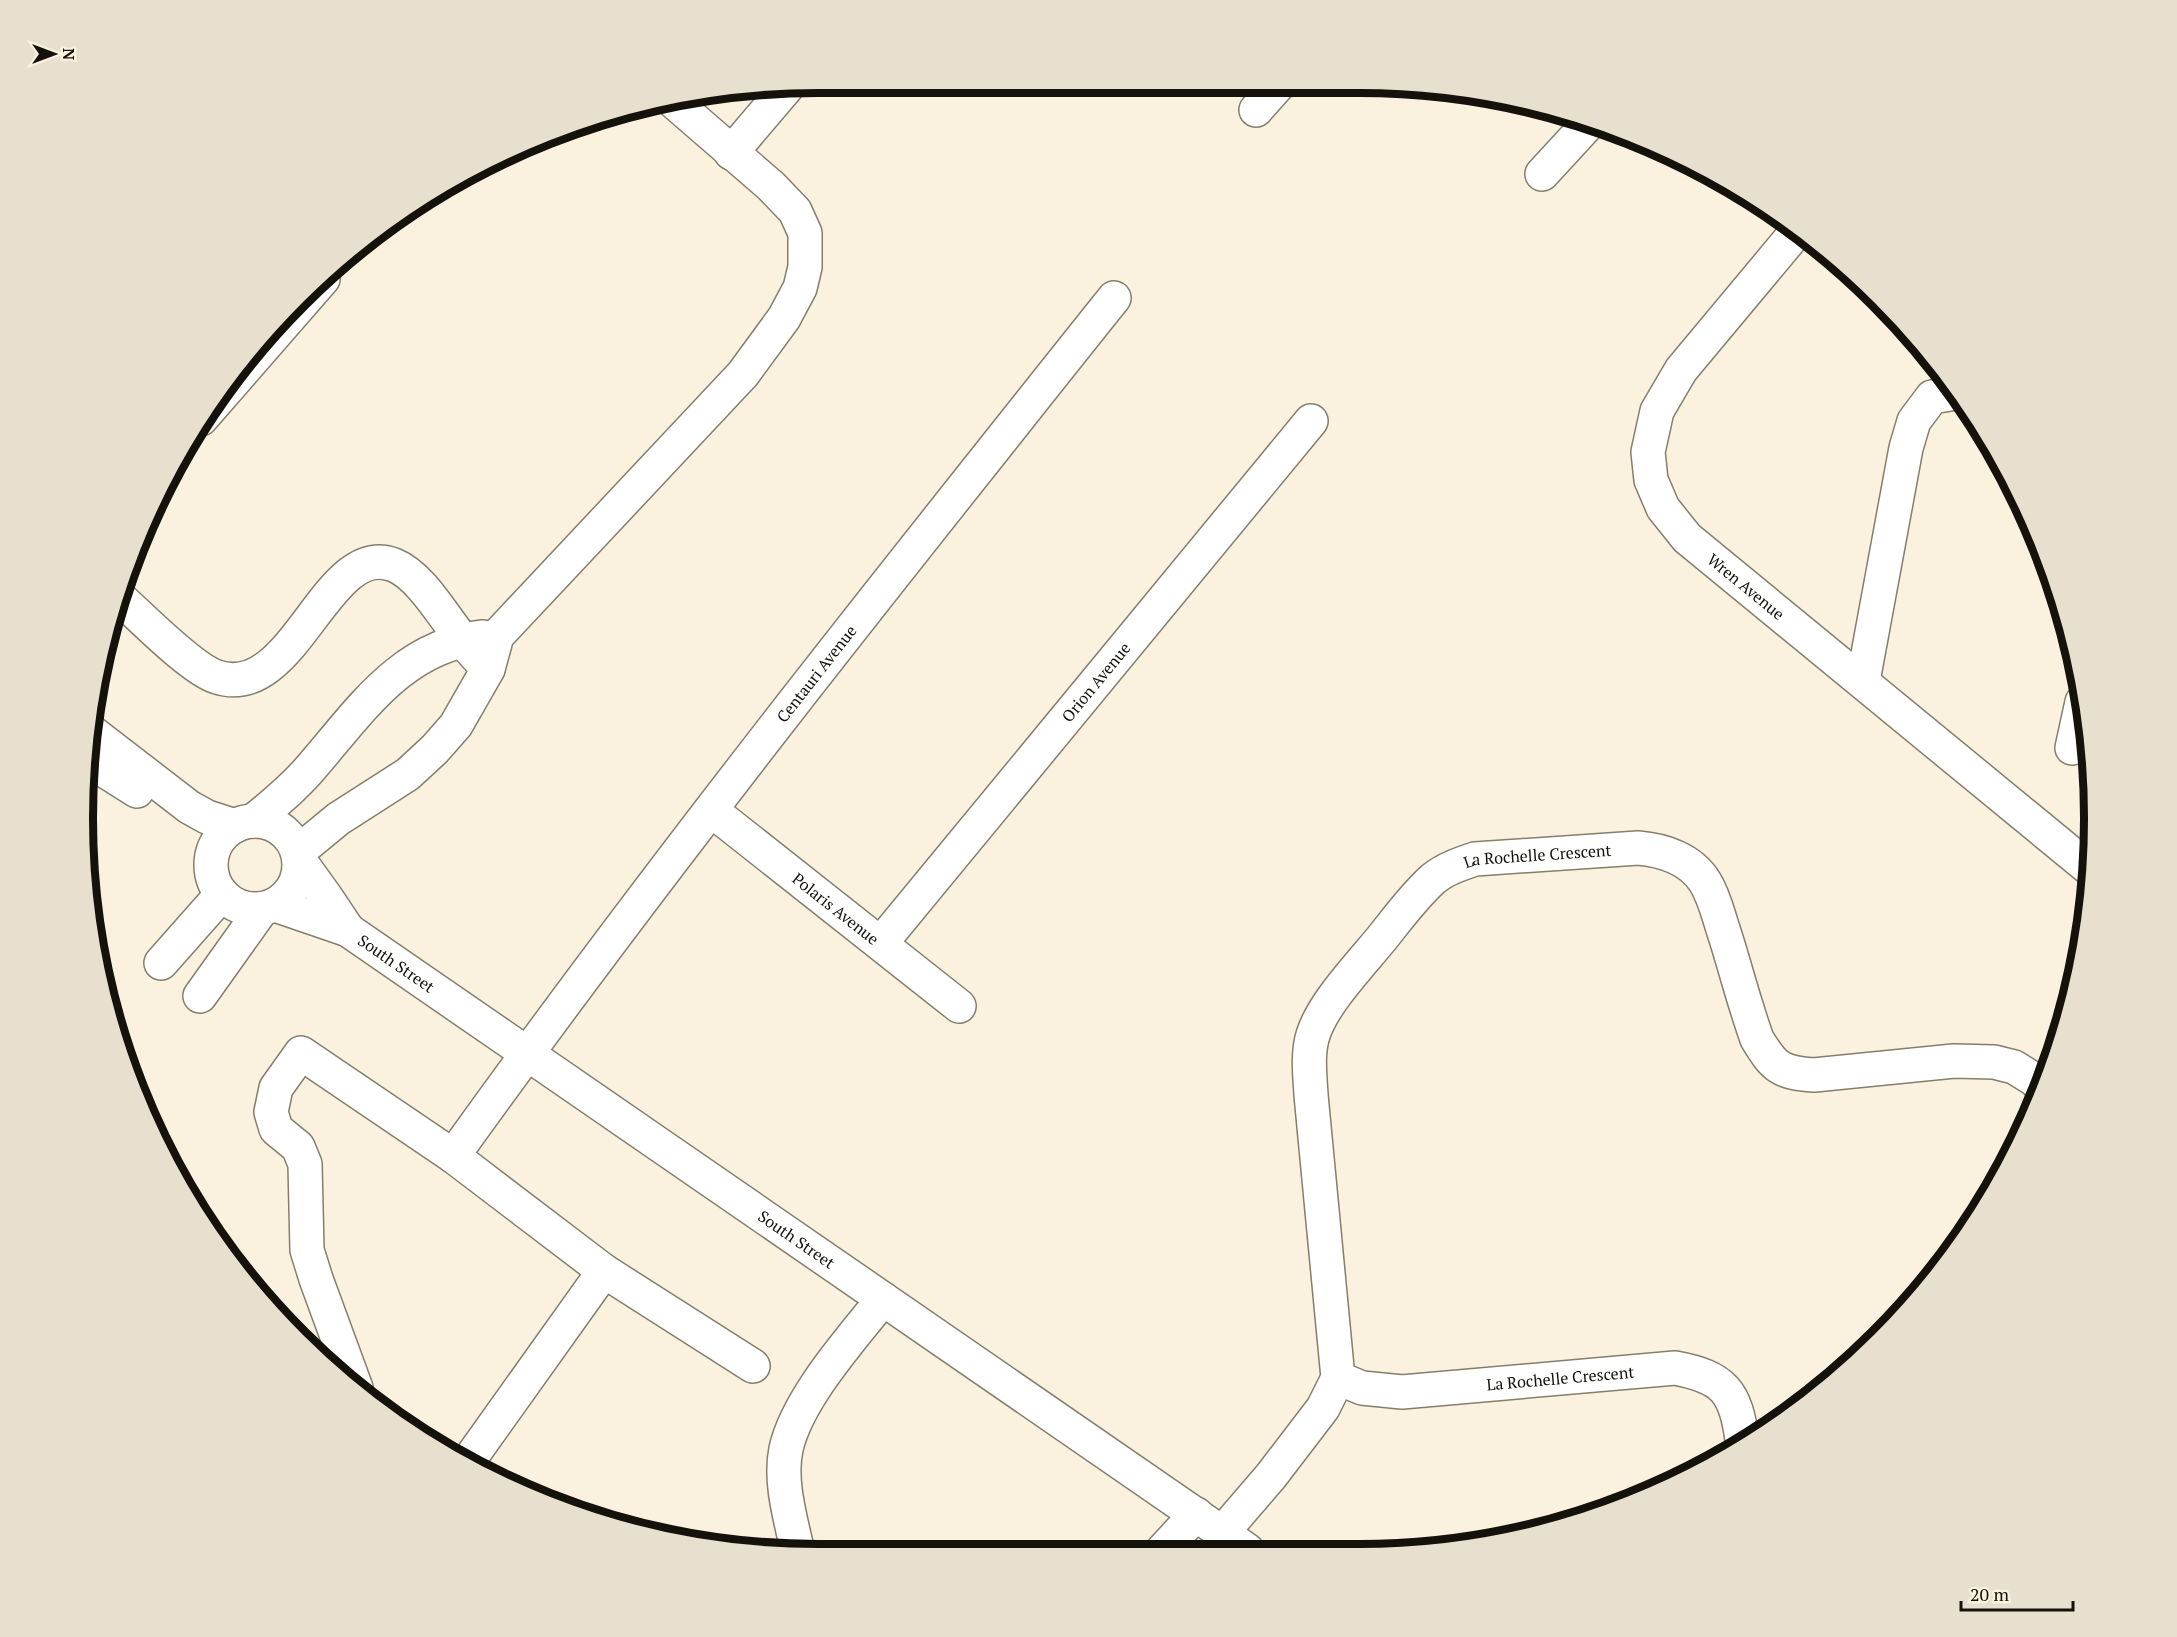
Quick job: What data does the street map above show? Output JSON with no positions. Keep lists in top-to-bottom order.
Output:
{
  "streets": {
    "street": [
      "Wren Avenue",
      "Centauri Avenue",
      "Orion Avenue",
      "La Rochelle Crescent",
      "Polaris Avenue",
      "South Street"
    ]
  },
  "crossings": [
    ["Centauri Avenue", "Polaris Avenue"],
    ["Centauri Avenue", "South Street"],
    ["Orion Avenue", "Polaris Avenue"]
  ],
  "scale_bar": "20 m",
  "north": "right"
}
